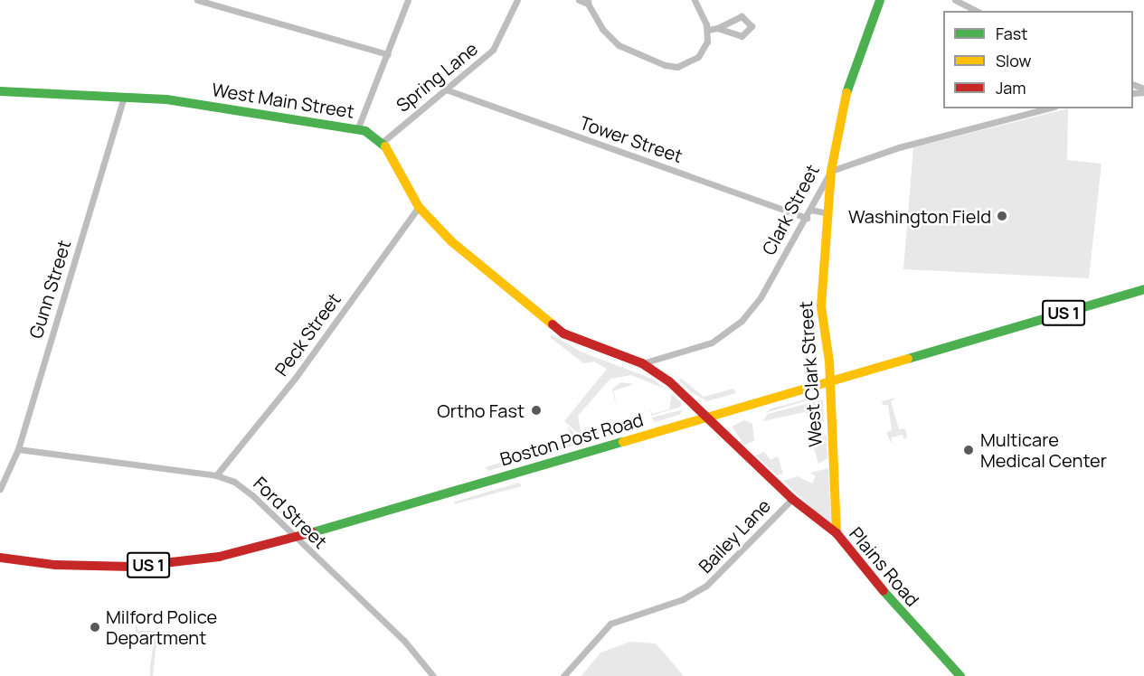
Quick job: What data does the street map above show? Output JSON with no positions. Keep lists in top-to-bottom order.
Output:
{
  "streets": {
    "main road": [
      "West Main Street",
      "Clark Street",
      "US 1",
      "West Clark Street",
      "Boston Post Road",
      "Plains Road"
    ],
    "street": [
      "Spring Lane",
      "Tower Street",
      "Gunn Street",
      "Peck Street",
      "Ford Street",
      "Bailey Lane"
    ]
  },
  "crossings": [
    ["Spring Lane", "West Main Street"],
    ["Spring Lane", "Tower Street"],
    ["West Main Street", "Clark Street"],
    ["West Main Street", "Gunn Street"],
    ["West Main Street", "Peck Street"],
    ["West Main Street", "Boston Post Road"],
    ["West Main Street", "Plains Road"],
    ["Tower Street", "Clark Street"],
    ["Clark Street", "West Clark Street"],
    ["Gunn Street", "Ford Street"],
    ["Peck Street", "Ford Street"],
    ["West Clark Street", "Boston Post Road"],
    ["West Clark Street", "Plains Road"],
    ["Boston Post Road", "Ford Street"],
    ["Boston Post Road", "Plains Road"],
    ["Bailey Lane", "Plains Road"]
  ],
  "places": [
    "Washington Field",
    "Ortho Fast",
    "Multicare Medical Center",
    "Milford Police Department"
  ],
  "legend": ["Fast", "Slow", "Jam"]
}
